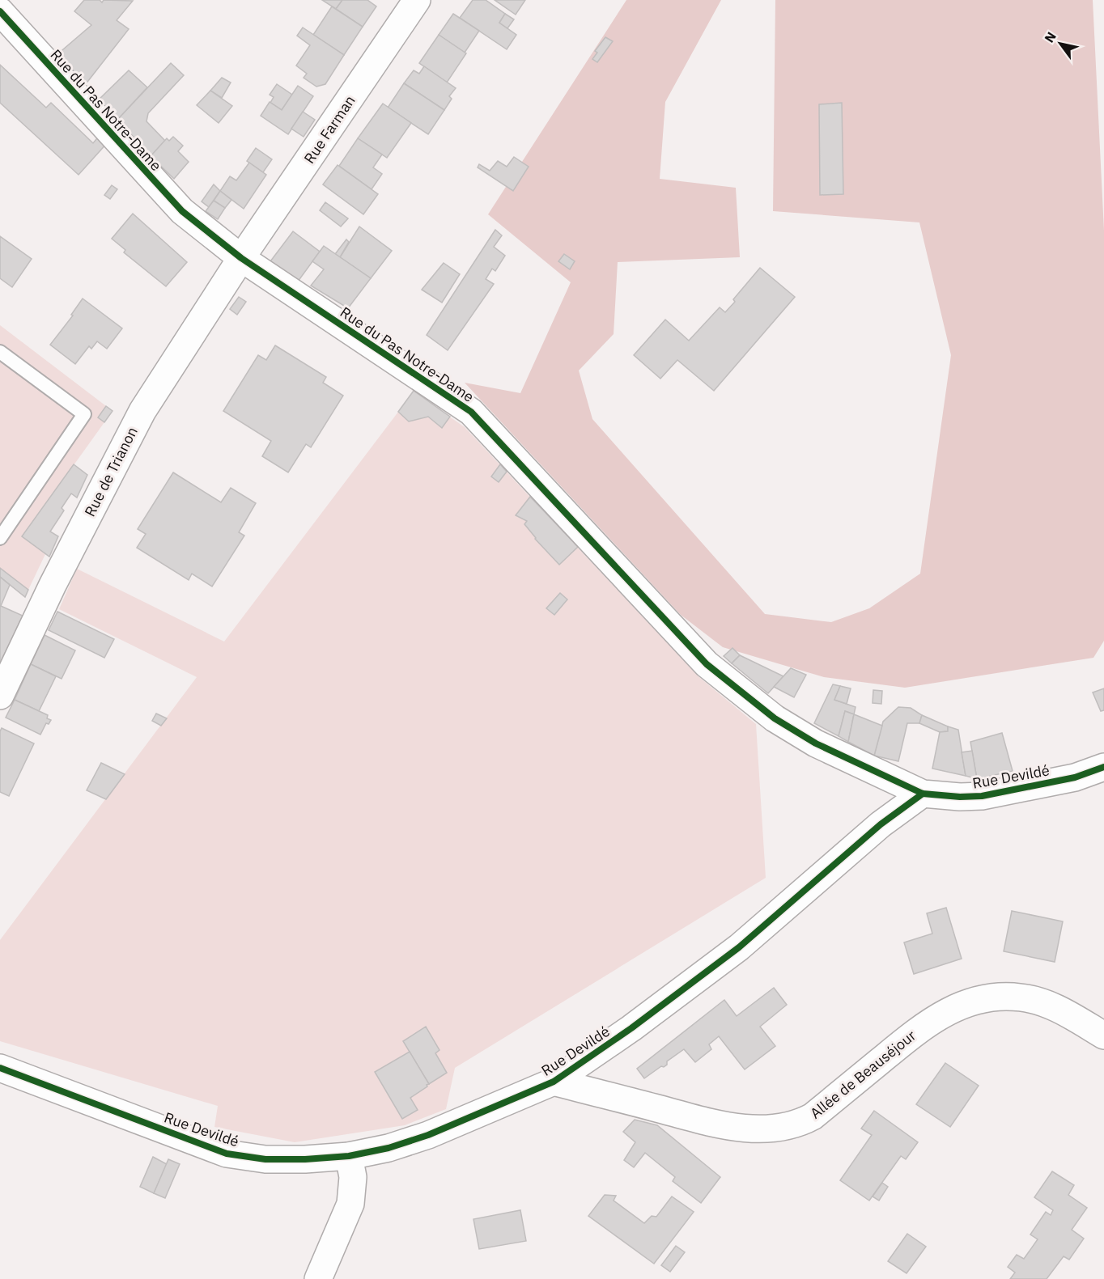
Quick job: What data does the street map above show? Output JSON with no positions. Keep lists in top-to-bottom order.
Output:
{
  "streets": {
    "street": [
      "Rue du Pas Notre-Dame",
      "Rue Farman",
      "Rue de Trianon",
      "Rue Devildé",
      "Allée de Beauséjour"
    ]
  },
  "crossings": [
    ["Rue du Pas Notre-Dame", "Rue Farman"],
    ["Rue du Pas Notre-Dame", "Rue de Trianon"],
    ["Rue du Pas Notre-Dame", "Rue Devildé"],
    ["Rue Farman", "Rue de Trianon"],
    ["Rue Devildé", "Allée de Beauséjour"]
  ],
  "north": "top left"
}
